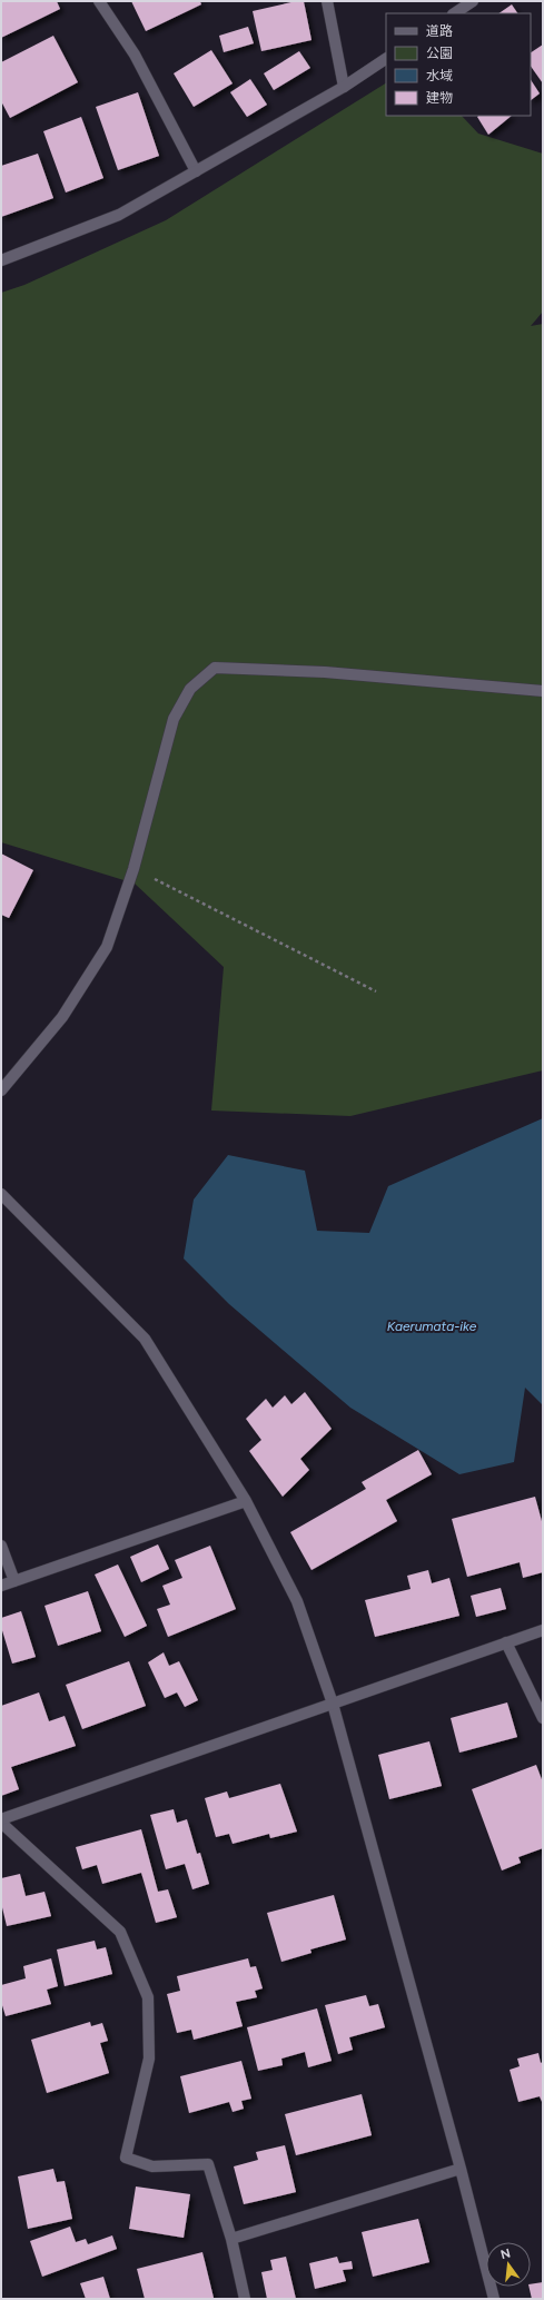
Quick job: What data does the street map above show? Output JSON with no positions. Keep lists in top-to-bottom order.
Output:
{
  "water": ["Kaerumata-ike"],
  "legend": [
    "道路",
    "公園",
    "水域",
    "建物"
  ],
  "north": "top"
}
